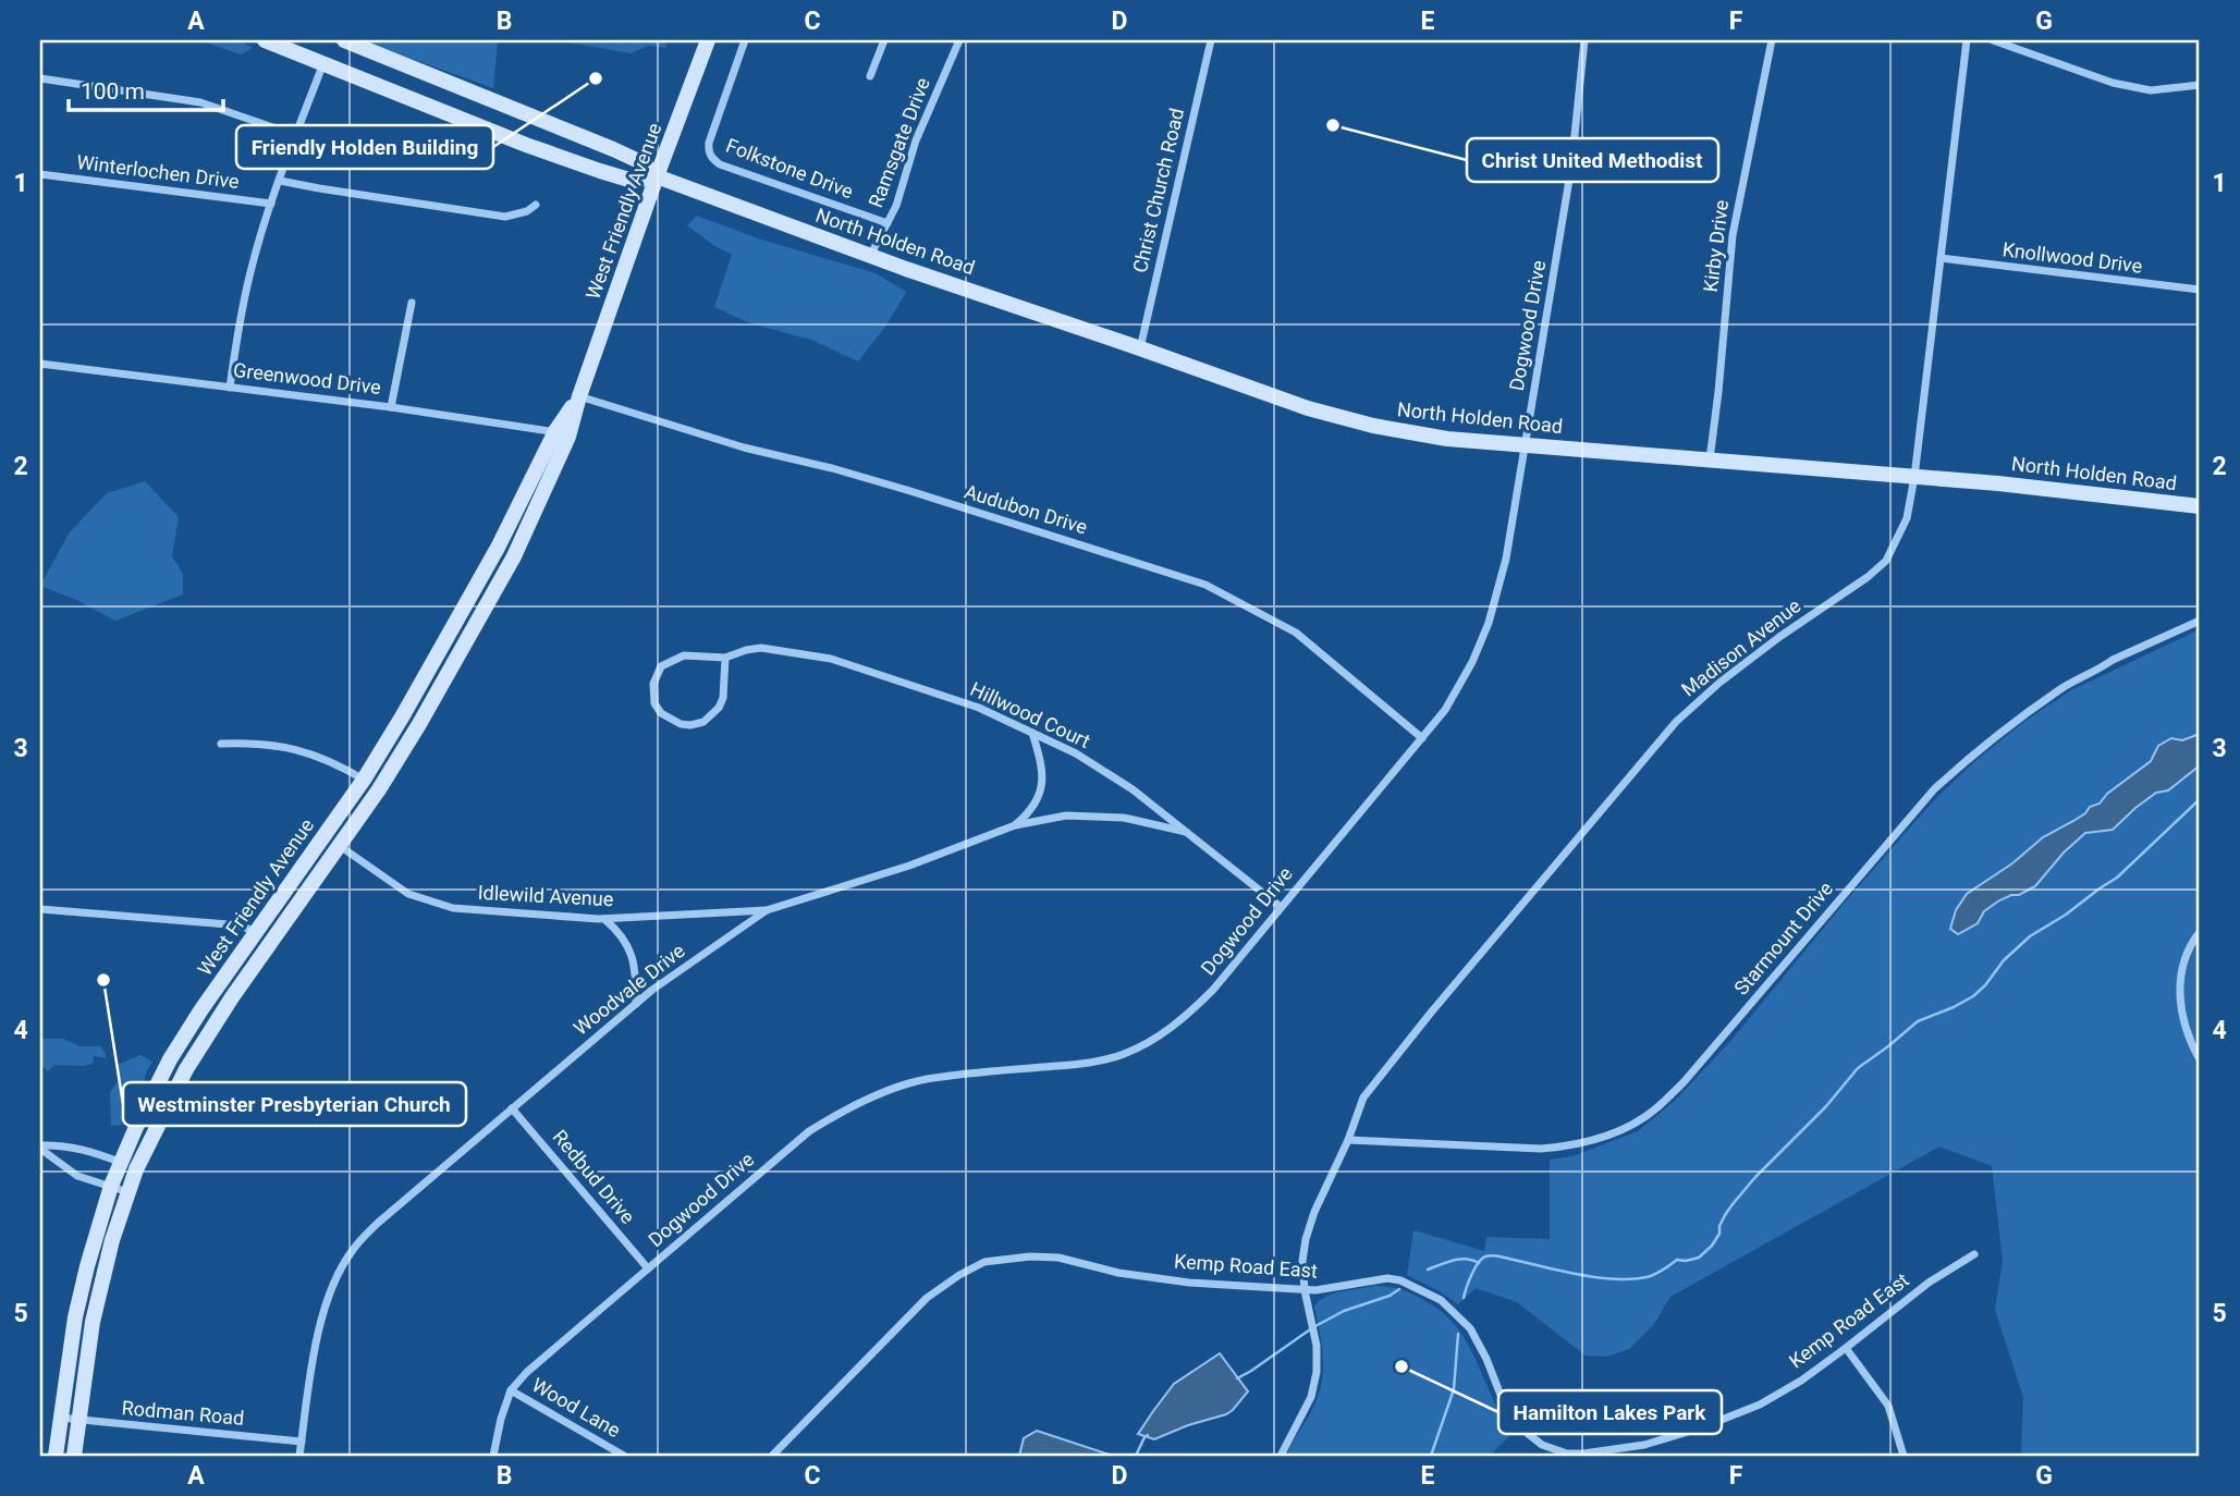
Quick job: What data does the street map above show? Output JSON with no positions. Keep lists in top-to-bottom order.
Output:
{
  "streets": {
    "main road": ["West Friendly Avenue", "North Holden Road"],
    "street": [
      "Ramsgate Drive",
      "Folkstone Drive",
      "Winterlochen Drive",
      "Christ Church Road",
      "Kirby Drive",
      "Knollwood Drive",
      "Dogwood Drive",
      "Greenwood Drive",
      "Audubon Drive",
      "Madison Avenue",
      "Hillwood Court",
      "Idlewild Avenue",
      "Starmount Drive",
      "Woodvale Drive",
      "Redbud Drive",
      "Kemp Road East",
      "Wood Lane",
      "Rodman Road"
    ]
  },
  "crossings": [
    ["Ramsgate Drive", "Folkstone Drive"],
    ["Ramsgate Drive", "North Holden Road"],
    ["Christ Church Road", "North Holden Road"],
    ["West Friendly Avenue", "North Holden Road"],
    ["West Friendly Avenue", "Greenwood Drive"],
    ["West Friendly Avenue", "Audubon Drive"],
    ["West Friendly Avenue", "Idlewild Avenue"],
    ["West Friendly Avenue", "Rodman Road"],
    ["North Holden Road", "Kirby Drive"],
    ["North Holden Road", "Dogwood Drive"],
    ["North Holden Road", "Madison Avenue"],
    ["Knollwood Drive", "Madison Avenue"],
    ["Dogwood Drive", "Audubon Drive"],
    ["Dogwood Drive", "Hillwood Court"],
    ["Dogwood Drive", "Redbud Drive"],
    ["Dogwood Drive", "Wood Lane"],
    ["Madison Avenue", "Starmount Drive"],
    ["Madison Avenue", "Kemp Road East"],
    ["Hillwood Court", "Woodvale Drive"],
    ["Idlewild Avenue", "Woodvale Drive"],
    ["Woodvale Drive", "Redbud Drive"],
    ["Woodvale Drive", "Rodman Road"]
  ],
  "places": [
    "Friendly Holden Building",
    "Christ United Methodist",
    "Westminster Presbyterian Church",
    "Hamilton Lakes Park"
  ],
  "scale_bar": "100 m",
  "grid": {
    "columns": [
      "A",
      "B",
      "C",
      "D",
      "E",
      "F",
      "G"
    ],
    "rows": [
      "1",
      "2",
      "3",
      "4",
      "5"
    ]
  }
}
